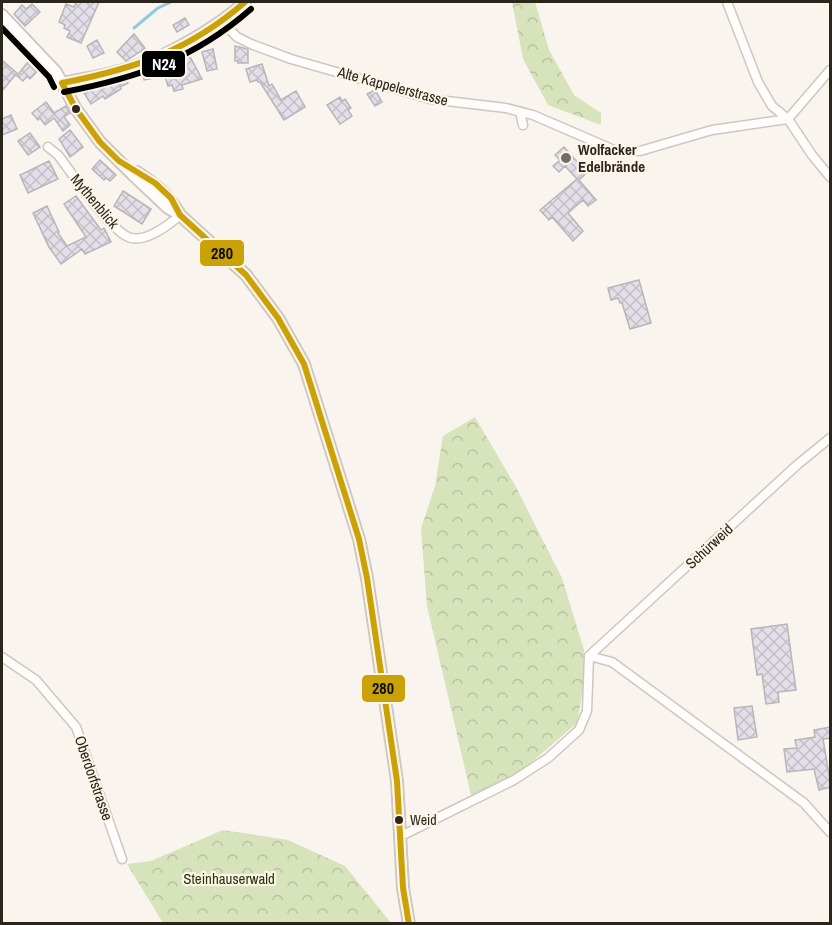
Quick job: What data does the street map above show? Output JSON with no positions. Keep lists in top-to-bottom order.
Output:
{
  "streets": {
    "street": [
      "Alte Kappelerstrasse",
      "Mythenblick",
      "Schürweid",
      "Oberdorfstrasse"
    ]
  },
  "parks": ["Steinhauserwald"],
  "places": ["Wolfacker Edelbrände", "Weid"],
  "lines": ["transit line 280", "transit line N24"]
}
